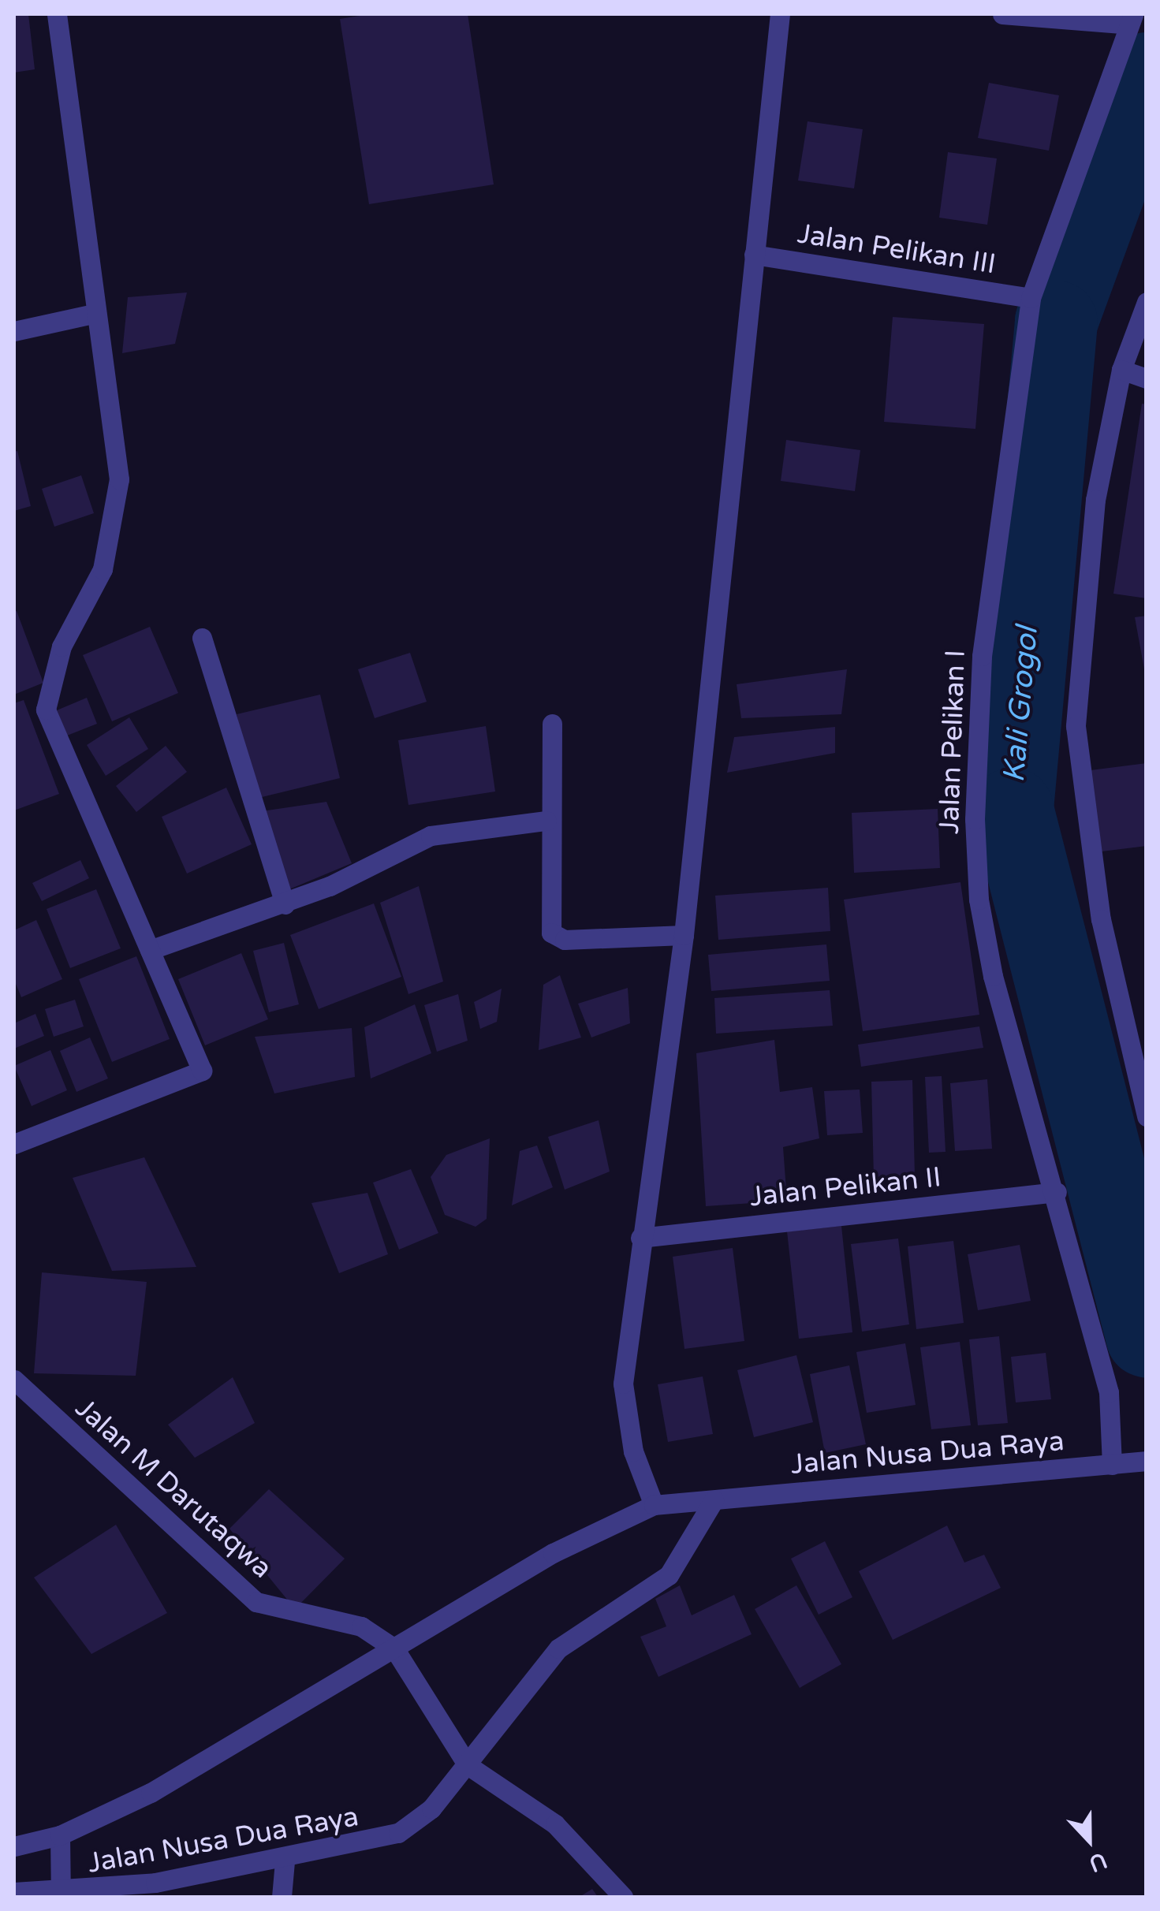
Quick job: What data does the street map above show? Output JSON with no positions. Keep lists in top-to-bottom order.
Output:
{
  "streets": {
    "street": [
      "Jalan Pelikan III",
      "Jalan Pelikan I",
      "Jalan Pelikan II",
      "Jalan Nusa Dua Raya",
      "Jalan M Darutaqwa"
    ]
  },
  "crossings": [
    ["Jalan Pelikan III", "Jalan Pelikan I"],
    ["Jalan Pelikan I", "Jalan Pelikan II"],
    ["Jalan Pelikan I", "Jalan Nusa Dua Raya"],
    ["Jalan Nusa Dua Raya", "Jalan M Darutaqwa"]
  ],
  "water": ["Kali Grogol"],
  "north": "bottom"
}
